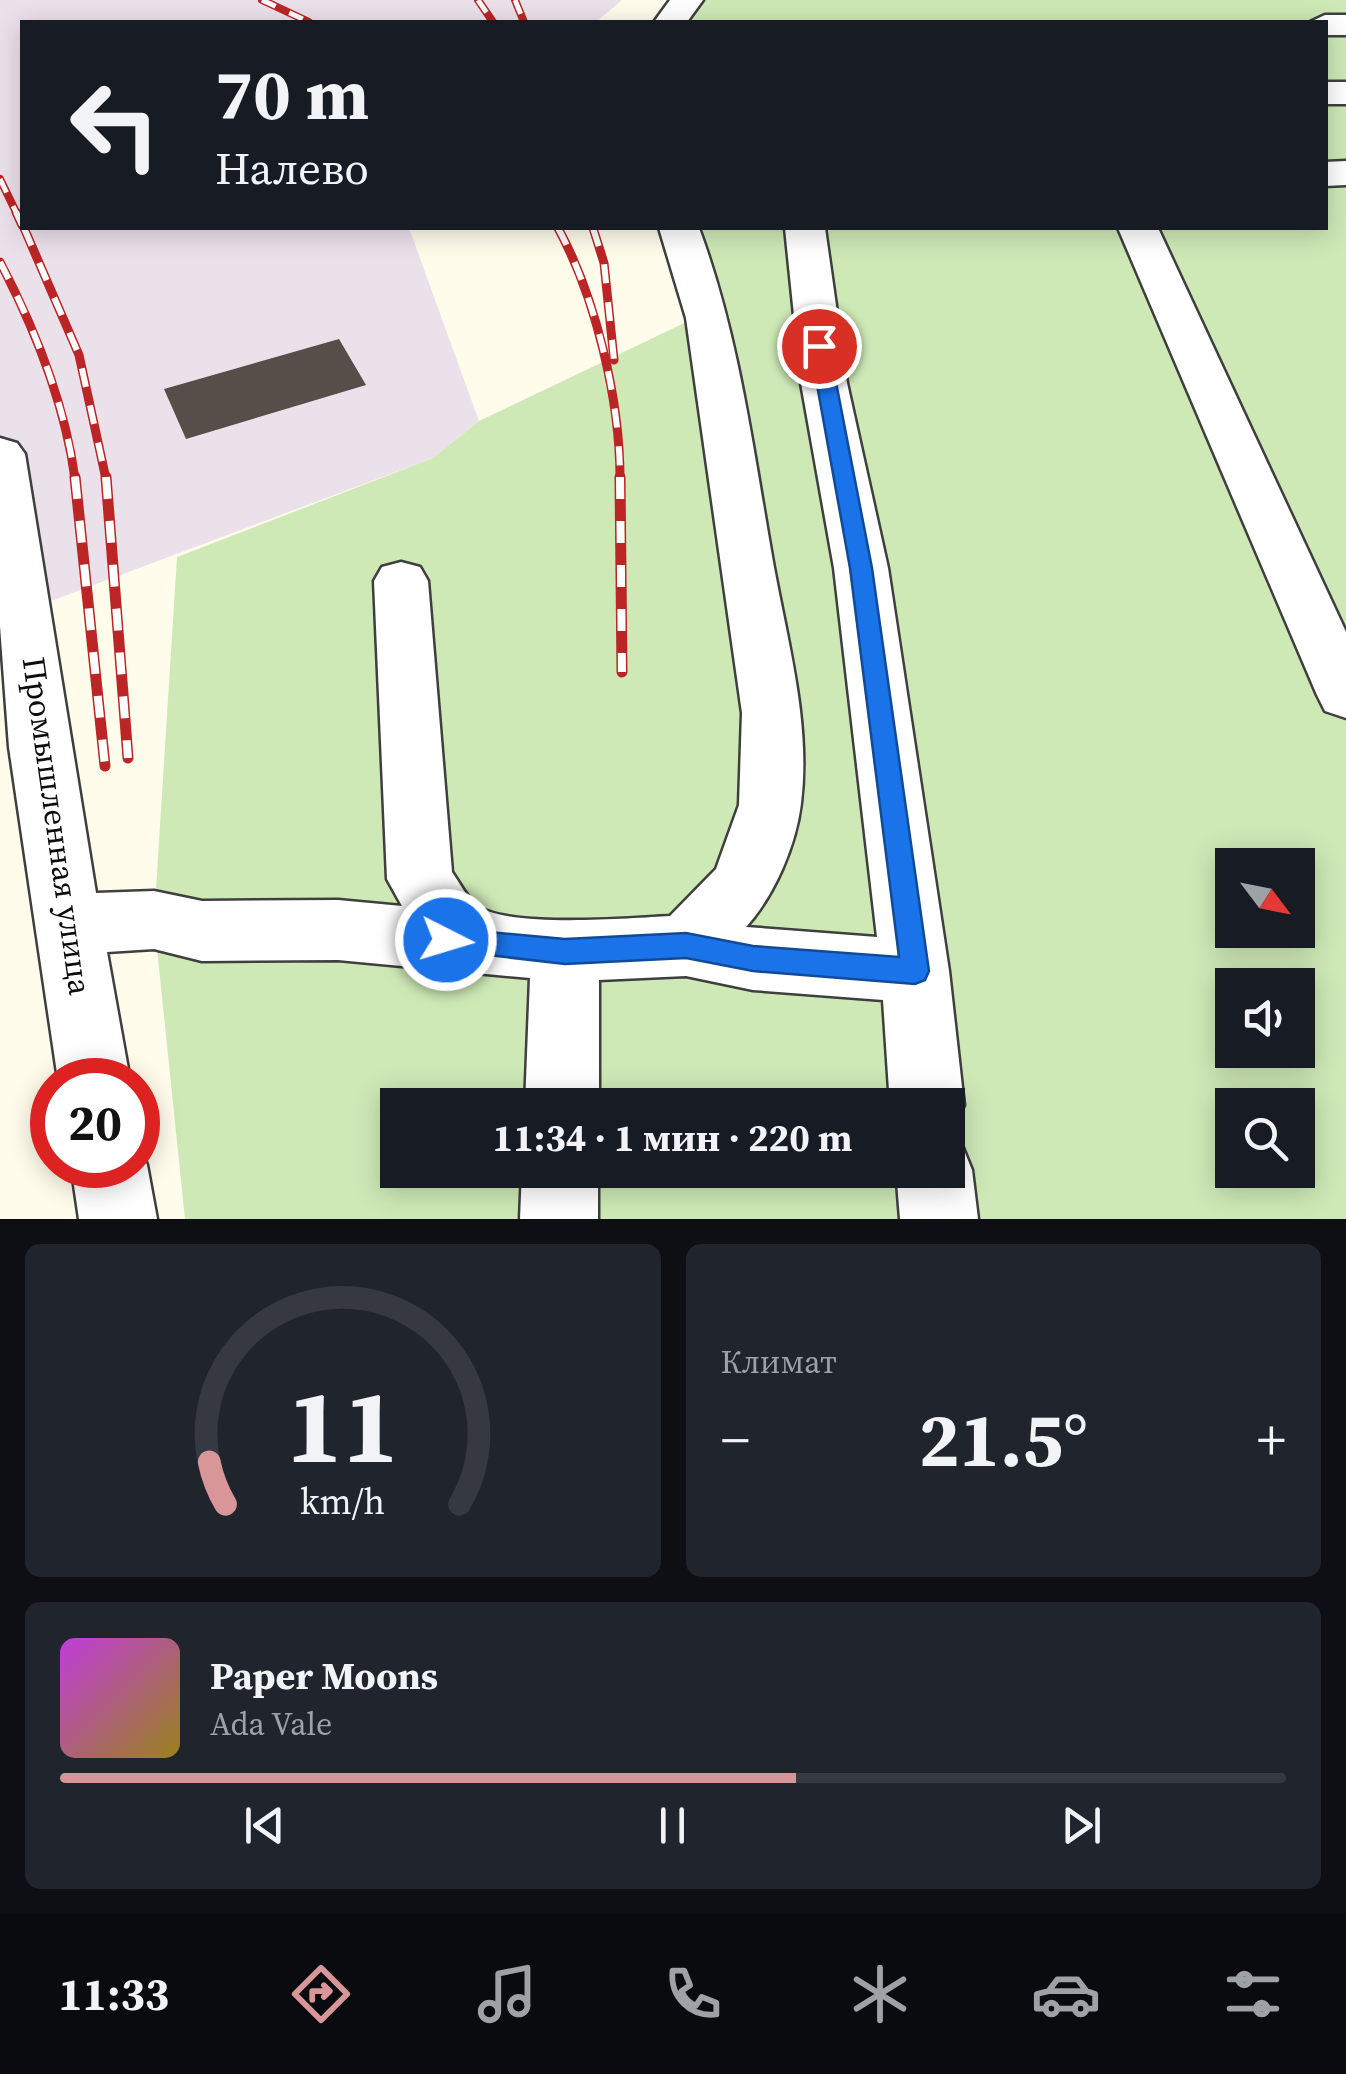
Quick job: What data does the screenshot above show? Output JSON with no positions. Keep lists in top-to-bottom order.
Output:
{
  "streets": {
    "street": ["Промышленная улица"]
  },
  "north": "bottom right",
  "page": {
    "turn": ["70 m", "Налево"],
    "limit": "20",
    "trip": "11:34 · 1 мин · 220 m",
    "tile": "Климат",
    "heat": ["−", "21.5°", "+"],
    "song": ["Paper Moons", "Ada Vale"],
    "tabs": "11:33",
    "gauge": ["11", "km/h"]
  }
}
